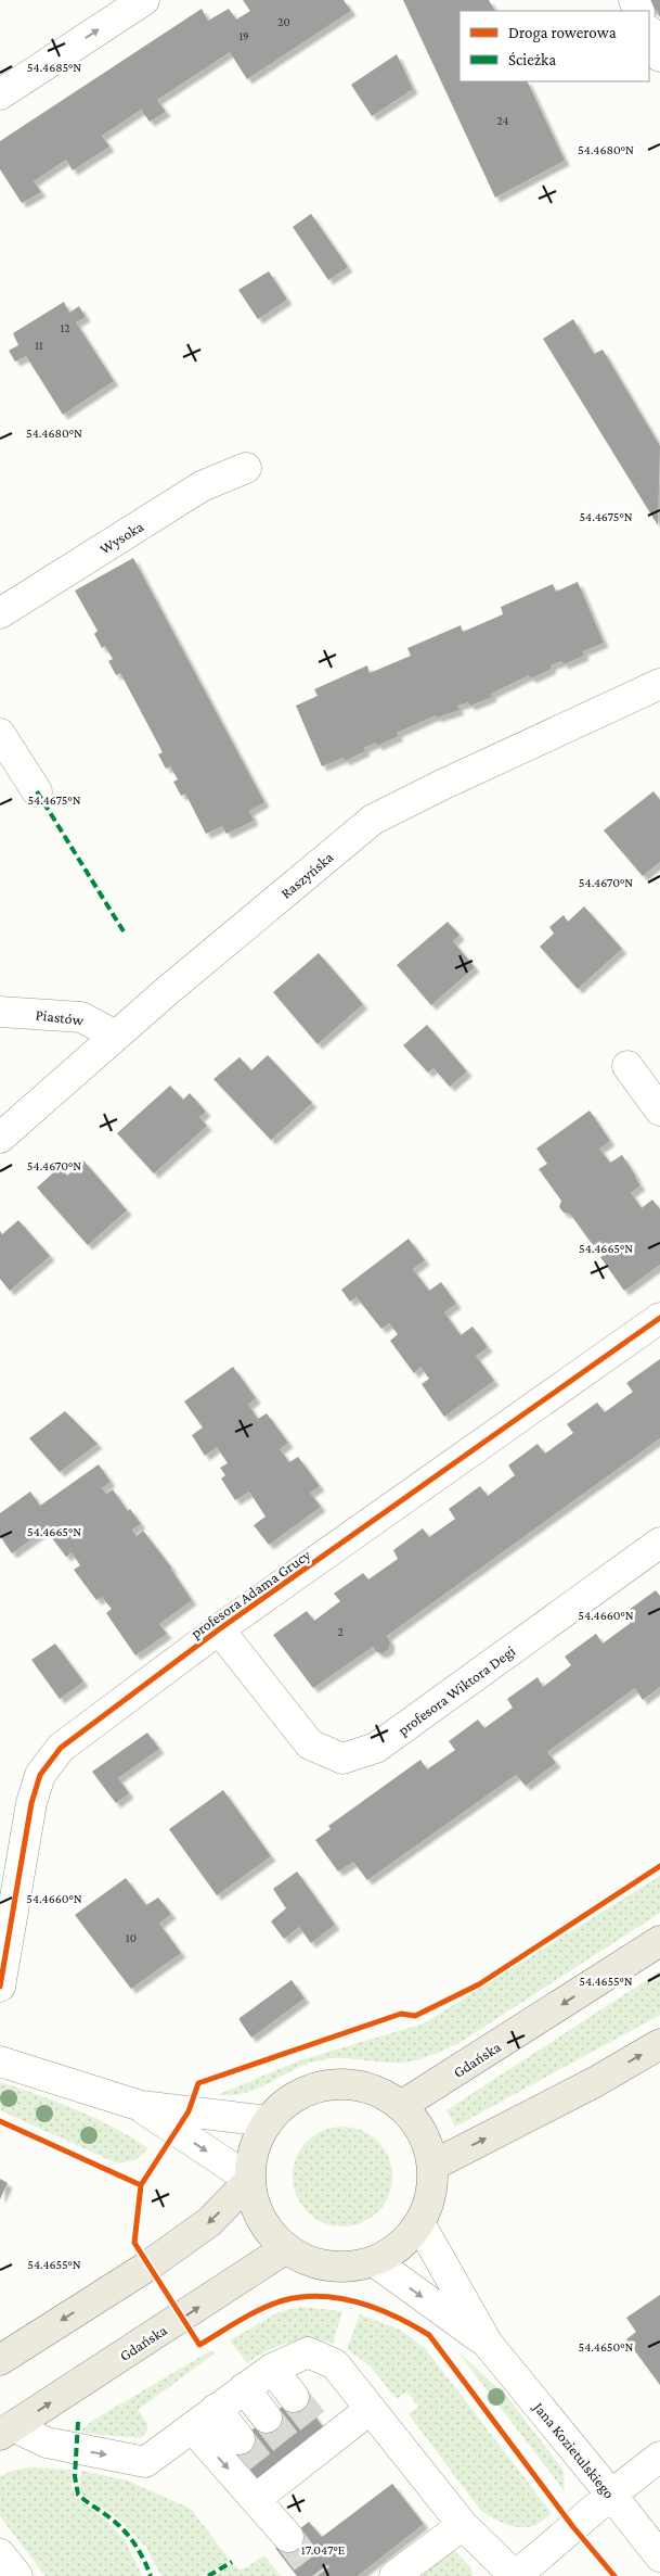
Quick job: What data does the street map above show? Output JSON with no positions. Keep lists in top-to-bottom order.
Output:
{
  "streets": {
    "main road": ["Gdańska"],
    "street": [
      "Wysoka",
      "Raszyńska",
      "Piastów",
      "profesora Adama Grucy",
      "profesora Wiktora Degi",
      "Jana Kozietulskiego"
    ]
  },
  "crossings": [
    ["Raszyńska", "Piastów"],
    ["profesora Adama Grucy", "profesora Wiktora Degi"],
    ["Gdańska", "Jana Kozietulskiego"]
  ],
  "house_numbers": [
    "20",
    "19",
    "24",
    "12",
    "11",
    "2",
    "10"
  ],
  "legend": ["Droga rowerowa", "Ścieżka"],
  "coordinates": [
    "54.4685°N",
    "54.4680°N",
    "54.4675°N",
    "54.4670°N",
    "54.4665°N",
    "54.4660°N",
    "54.4655°N",
    "54.4650°N",
    "17.047°E"
  ]
}
